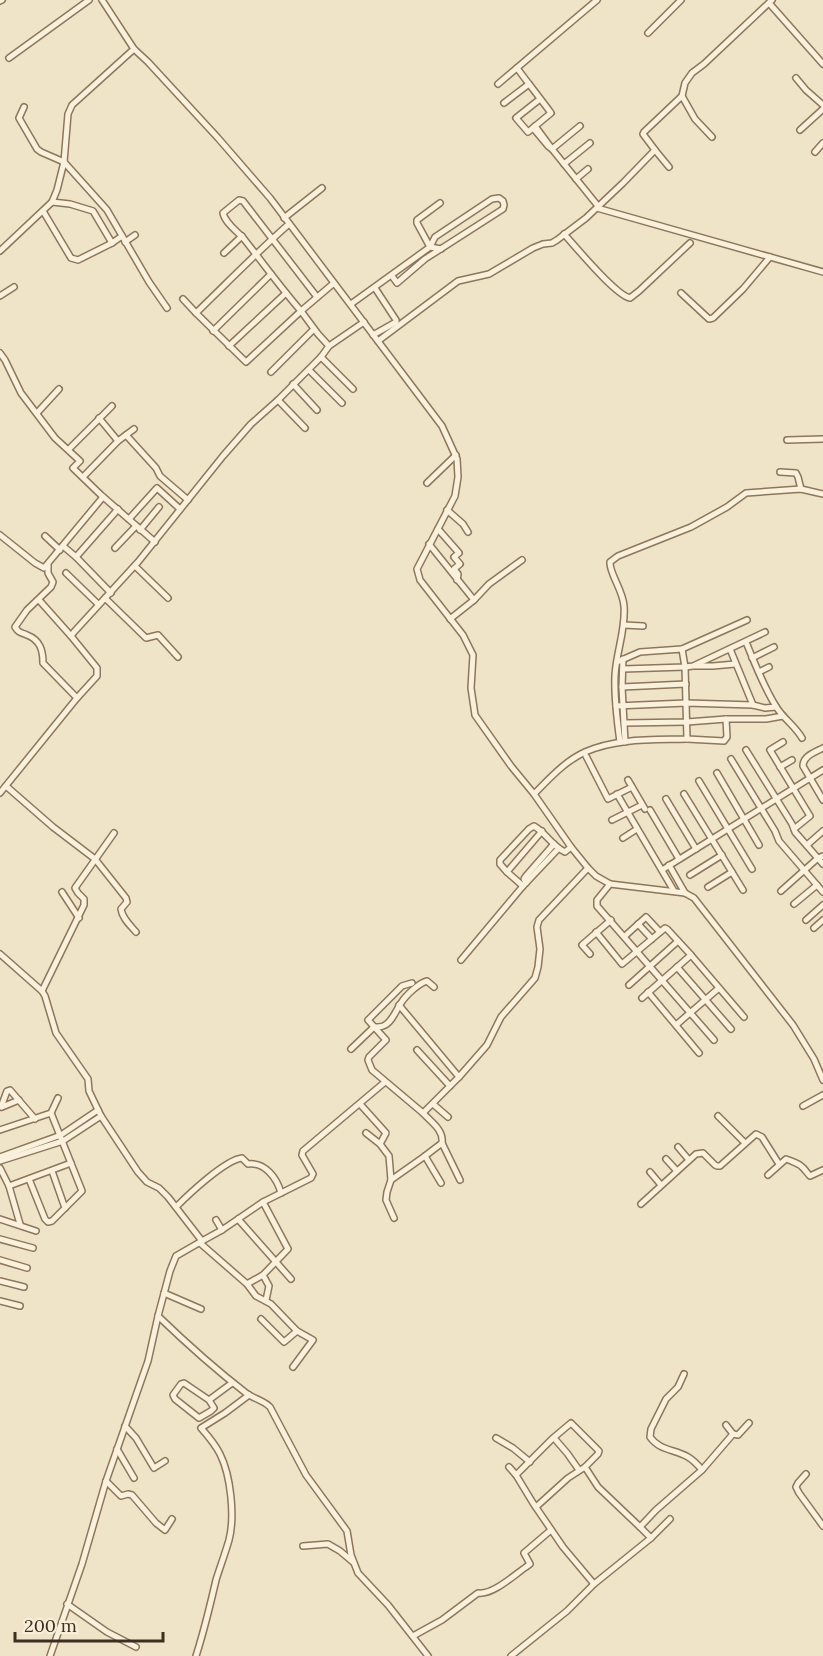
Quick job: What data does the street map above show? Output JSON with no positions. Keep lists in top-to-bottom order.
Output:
{
  "scale_bar": "200 m"
}
